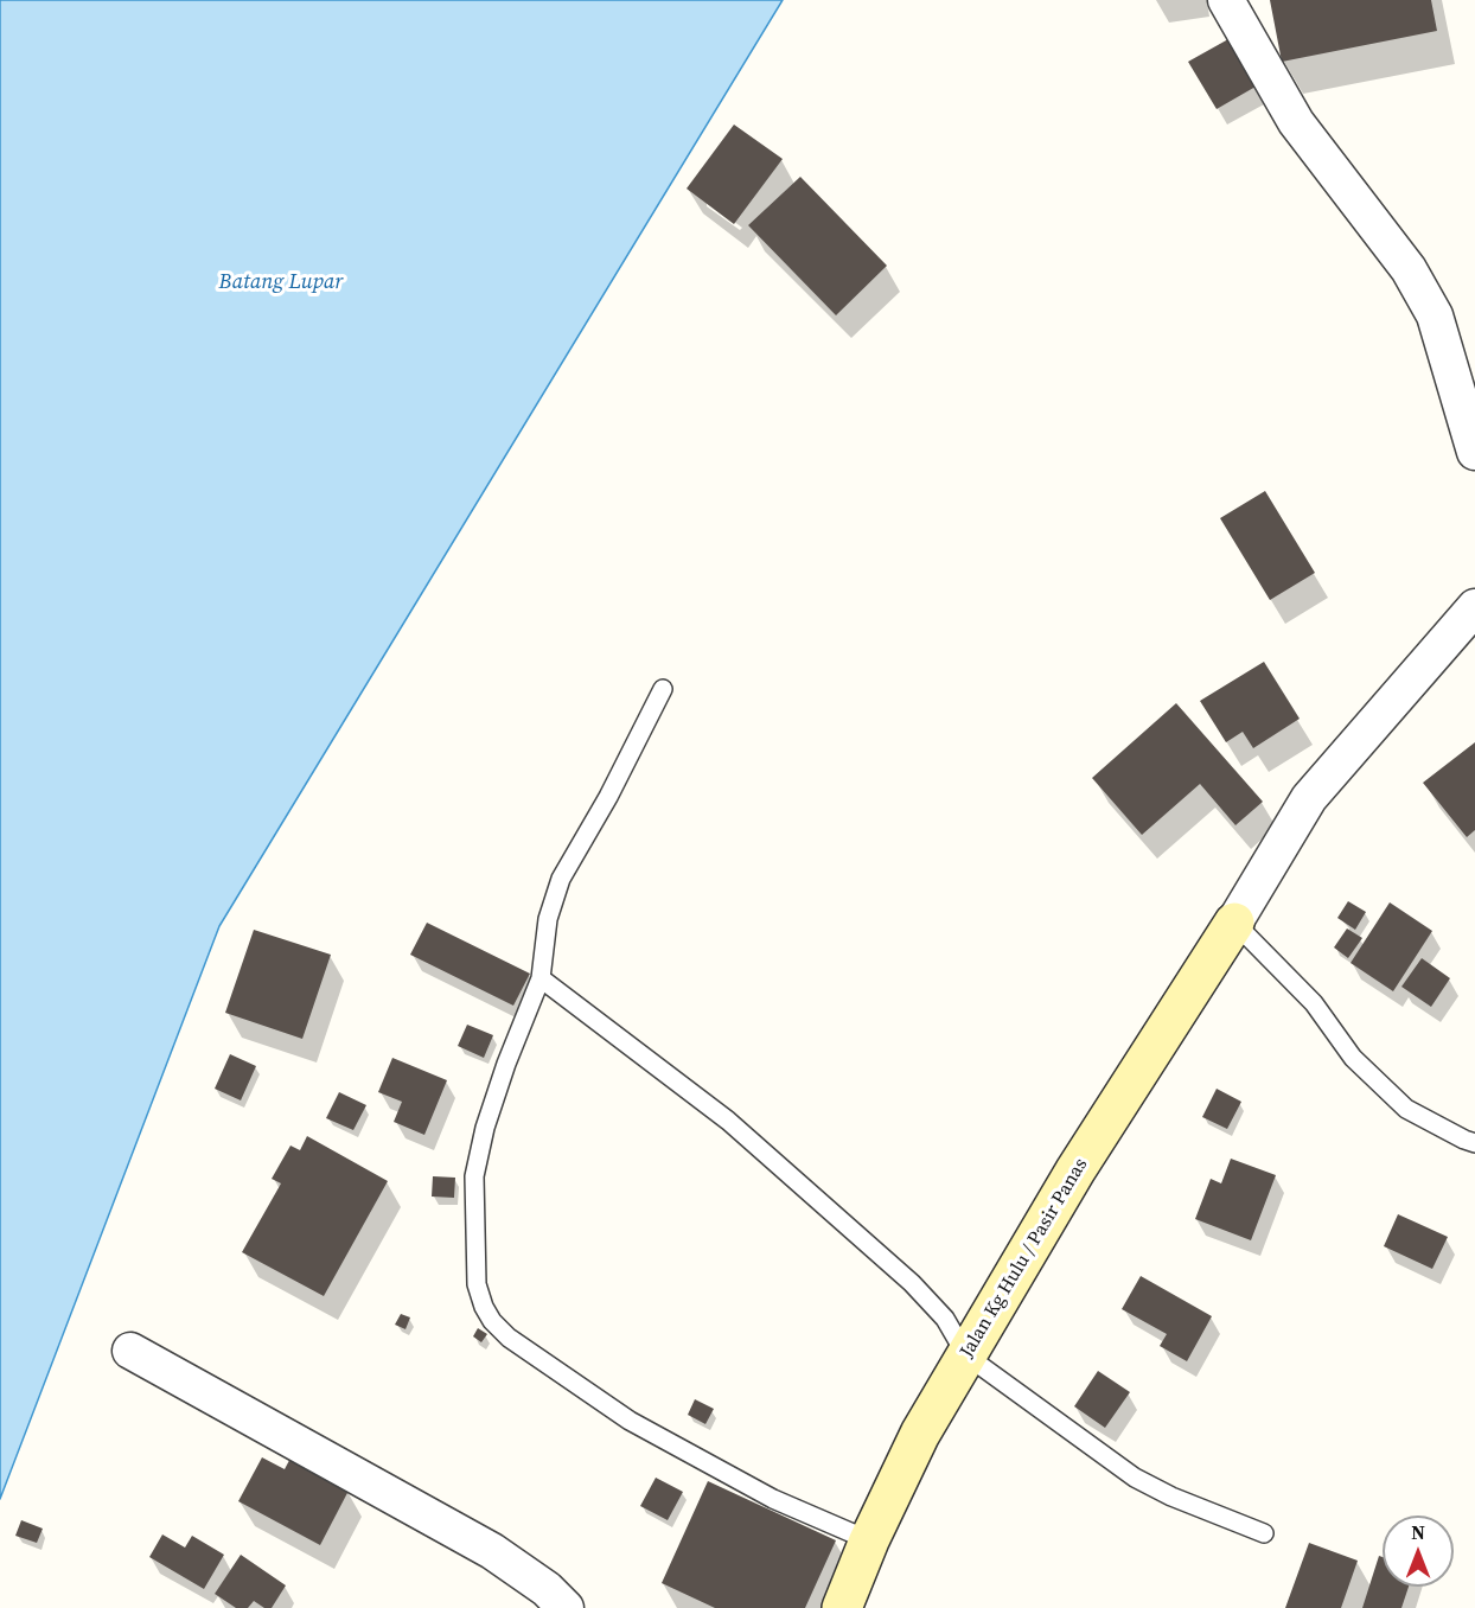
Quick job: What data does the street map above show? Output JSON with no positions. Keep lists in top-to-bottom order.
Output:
{
  "streets": {
    "main road": ["Jalan Kg Hulu / Pasir Panas"]
  },
  "water": ["Batang Lupar"],
  "north": "top"
}
